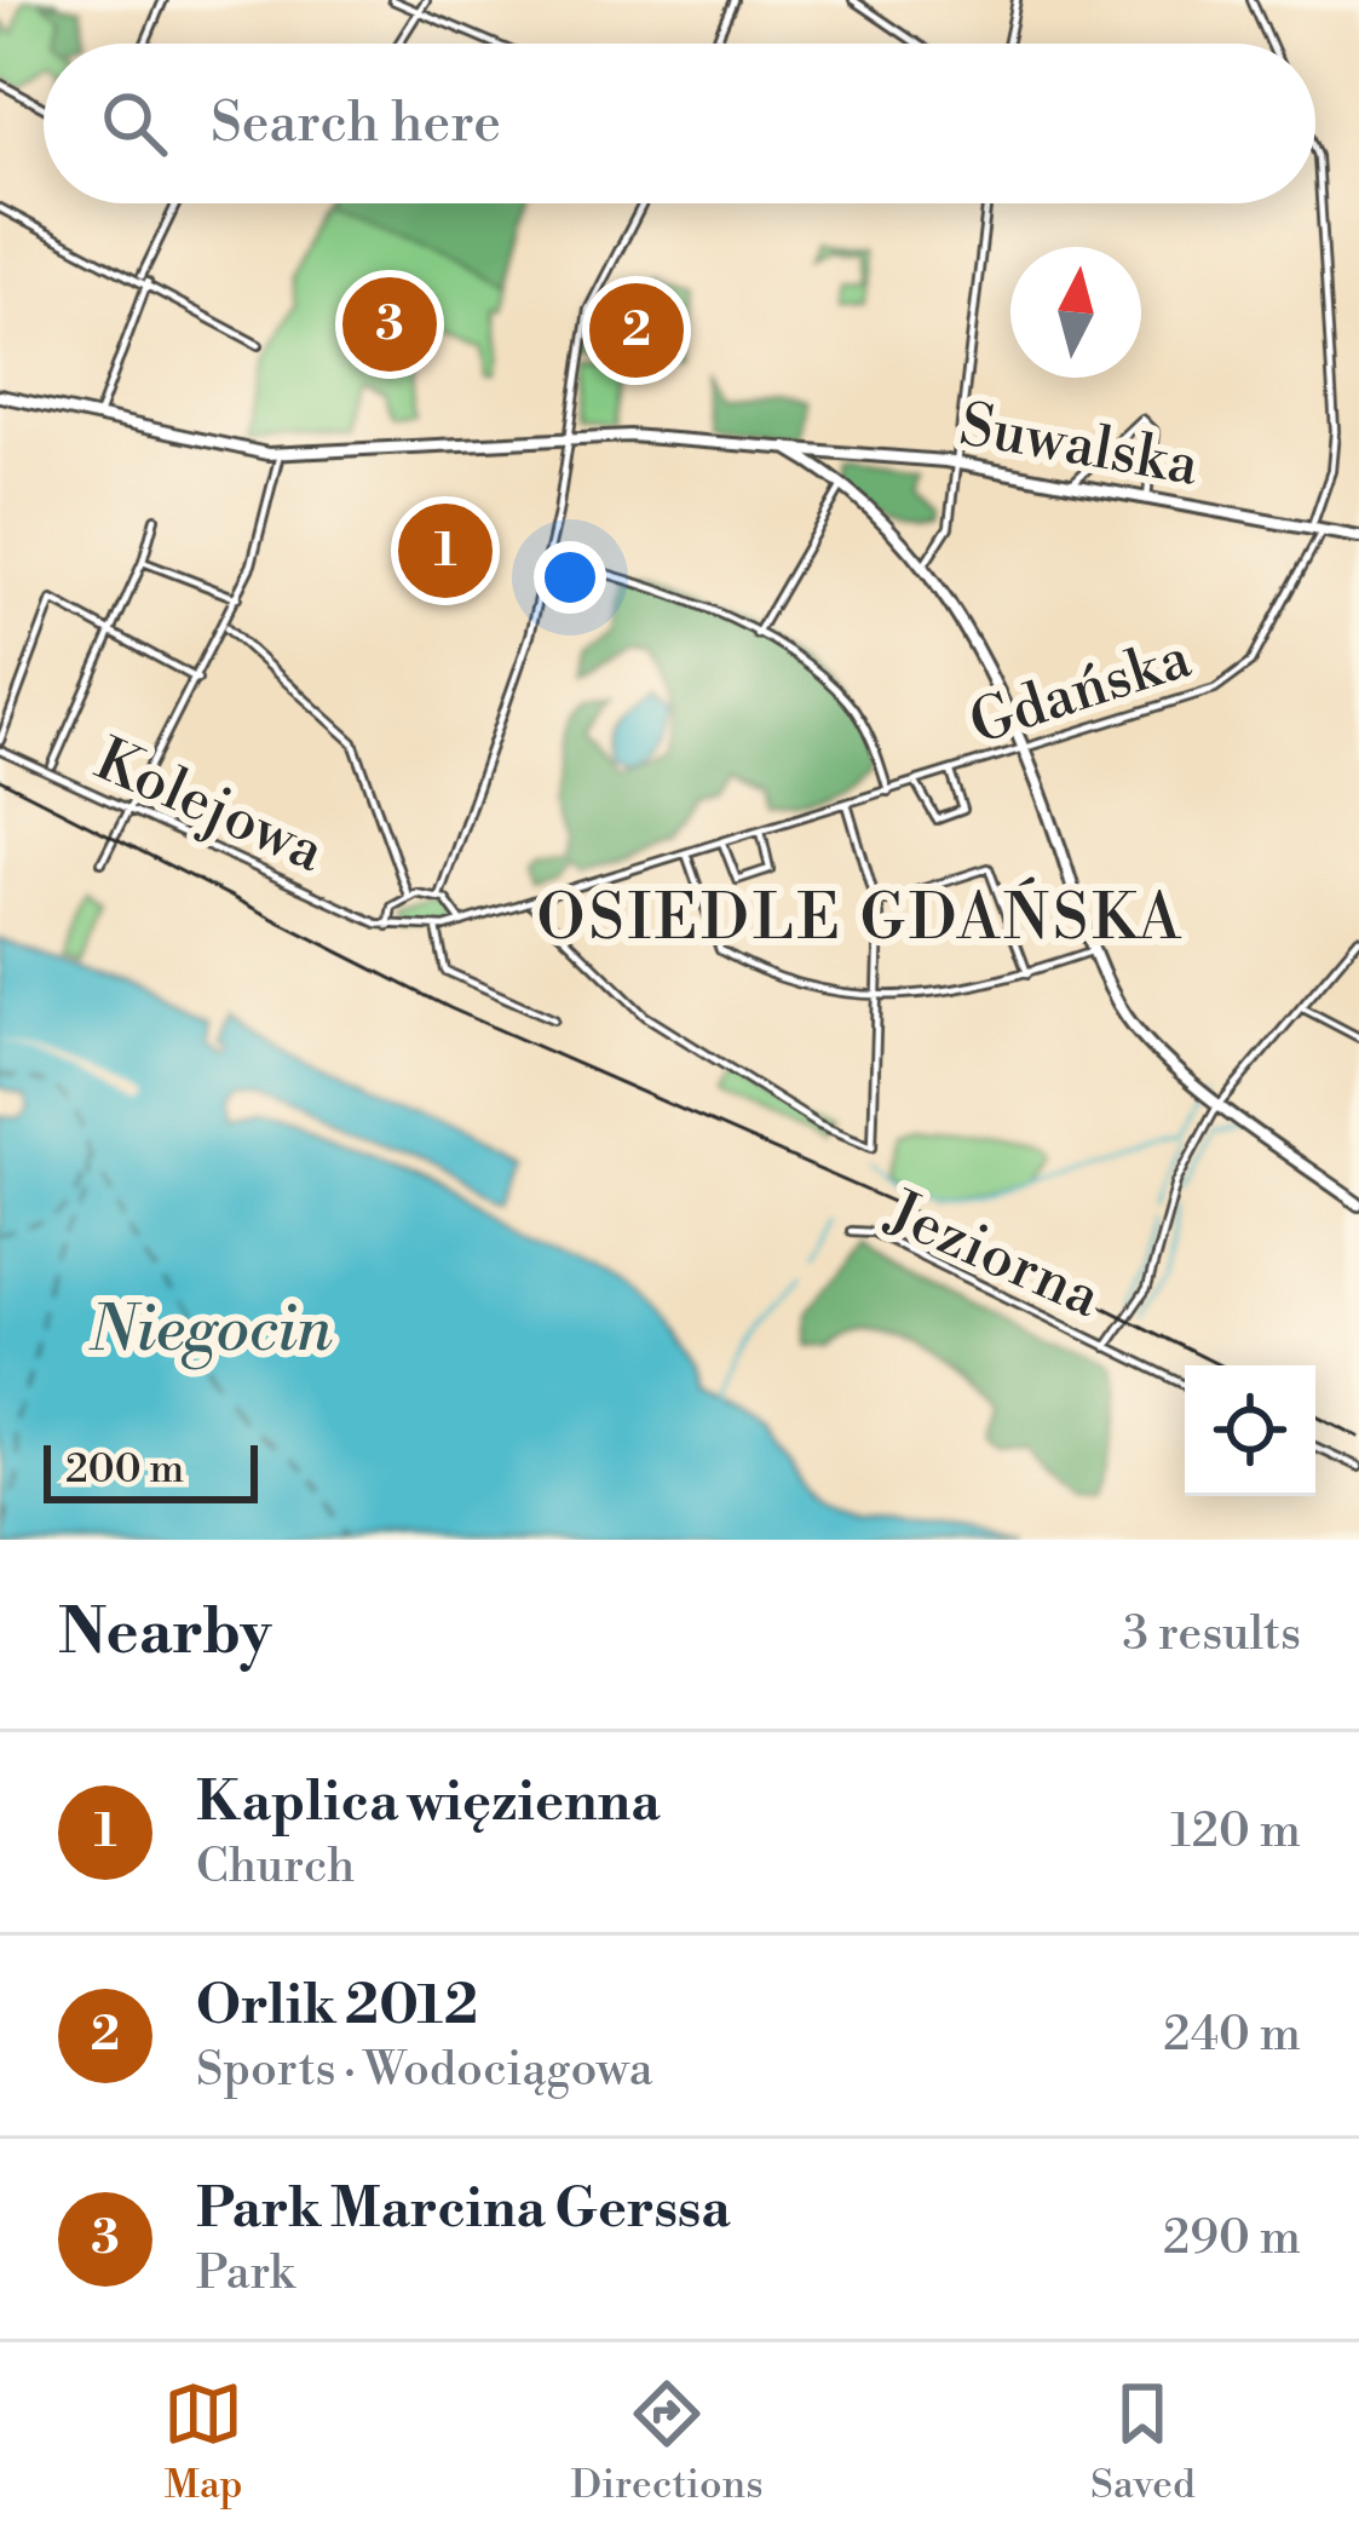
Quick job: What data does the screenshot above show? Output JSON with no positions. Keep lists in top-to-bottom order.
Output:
{
  "streets": {
    "street": [
      "Suwalska",
      "Gdańska",
      "Kolejowa",
      "Jeziorna"
    ]
  },
  "crossings": [
    ["Suwalska", "Gdańska"],
    ["Gdańska", "Kolejowa"],
    ["Gdańska", "Jeziorna"]
  ],
  "districts": ["OSIEDLE GDAŃSKA"],
  "water": ["Niegocin"],
  "scale_bar": "200 m",
  "north": "top",
  "page": {
    "search": "Search here",
    "pins": ["3", "2", "1"],
    "scale": "200 m",
    "heading": ["Nearby", "3 results"],
    "list": [
      {
        "mark": "1",
        "name": "Kaplica więzienna",
        "note": "Church",
        "value": "120 m"
      },
      {
        "mark": "2",
        "name": "Orlik 2012",
        "note": "Sports · Wodociągowa",
        "value": "240 m"
      },
      {
        "mark": "3",
        "name": "Park Marcina Gerssa",
        "note": "Park",
        "value": "290 m"
      }
    ],
    "nav": ["Map", "Directions", "Saved"]
  }
}
